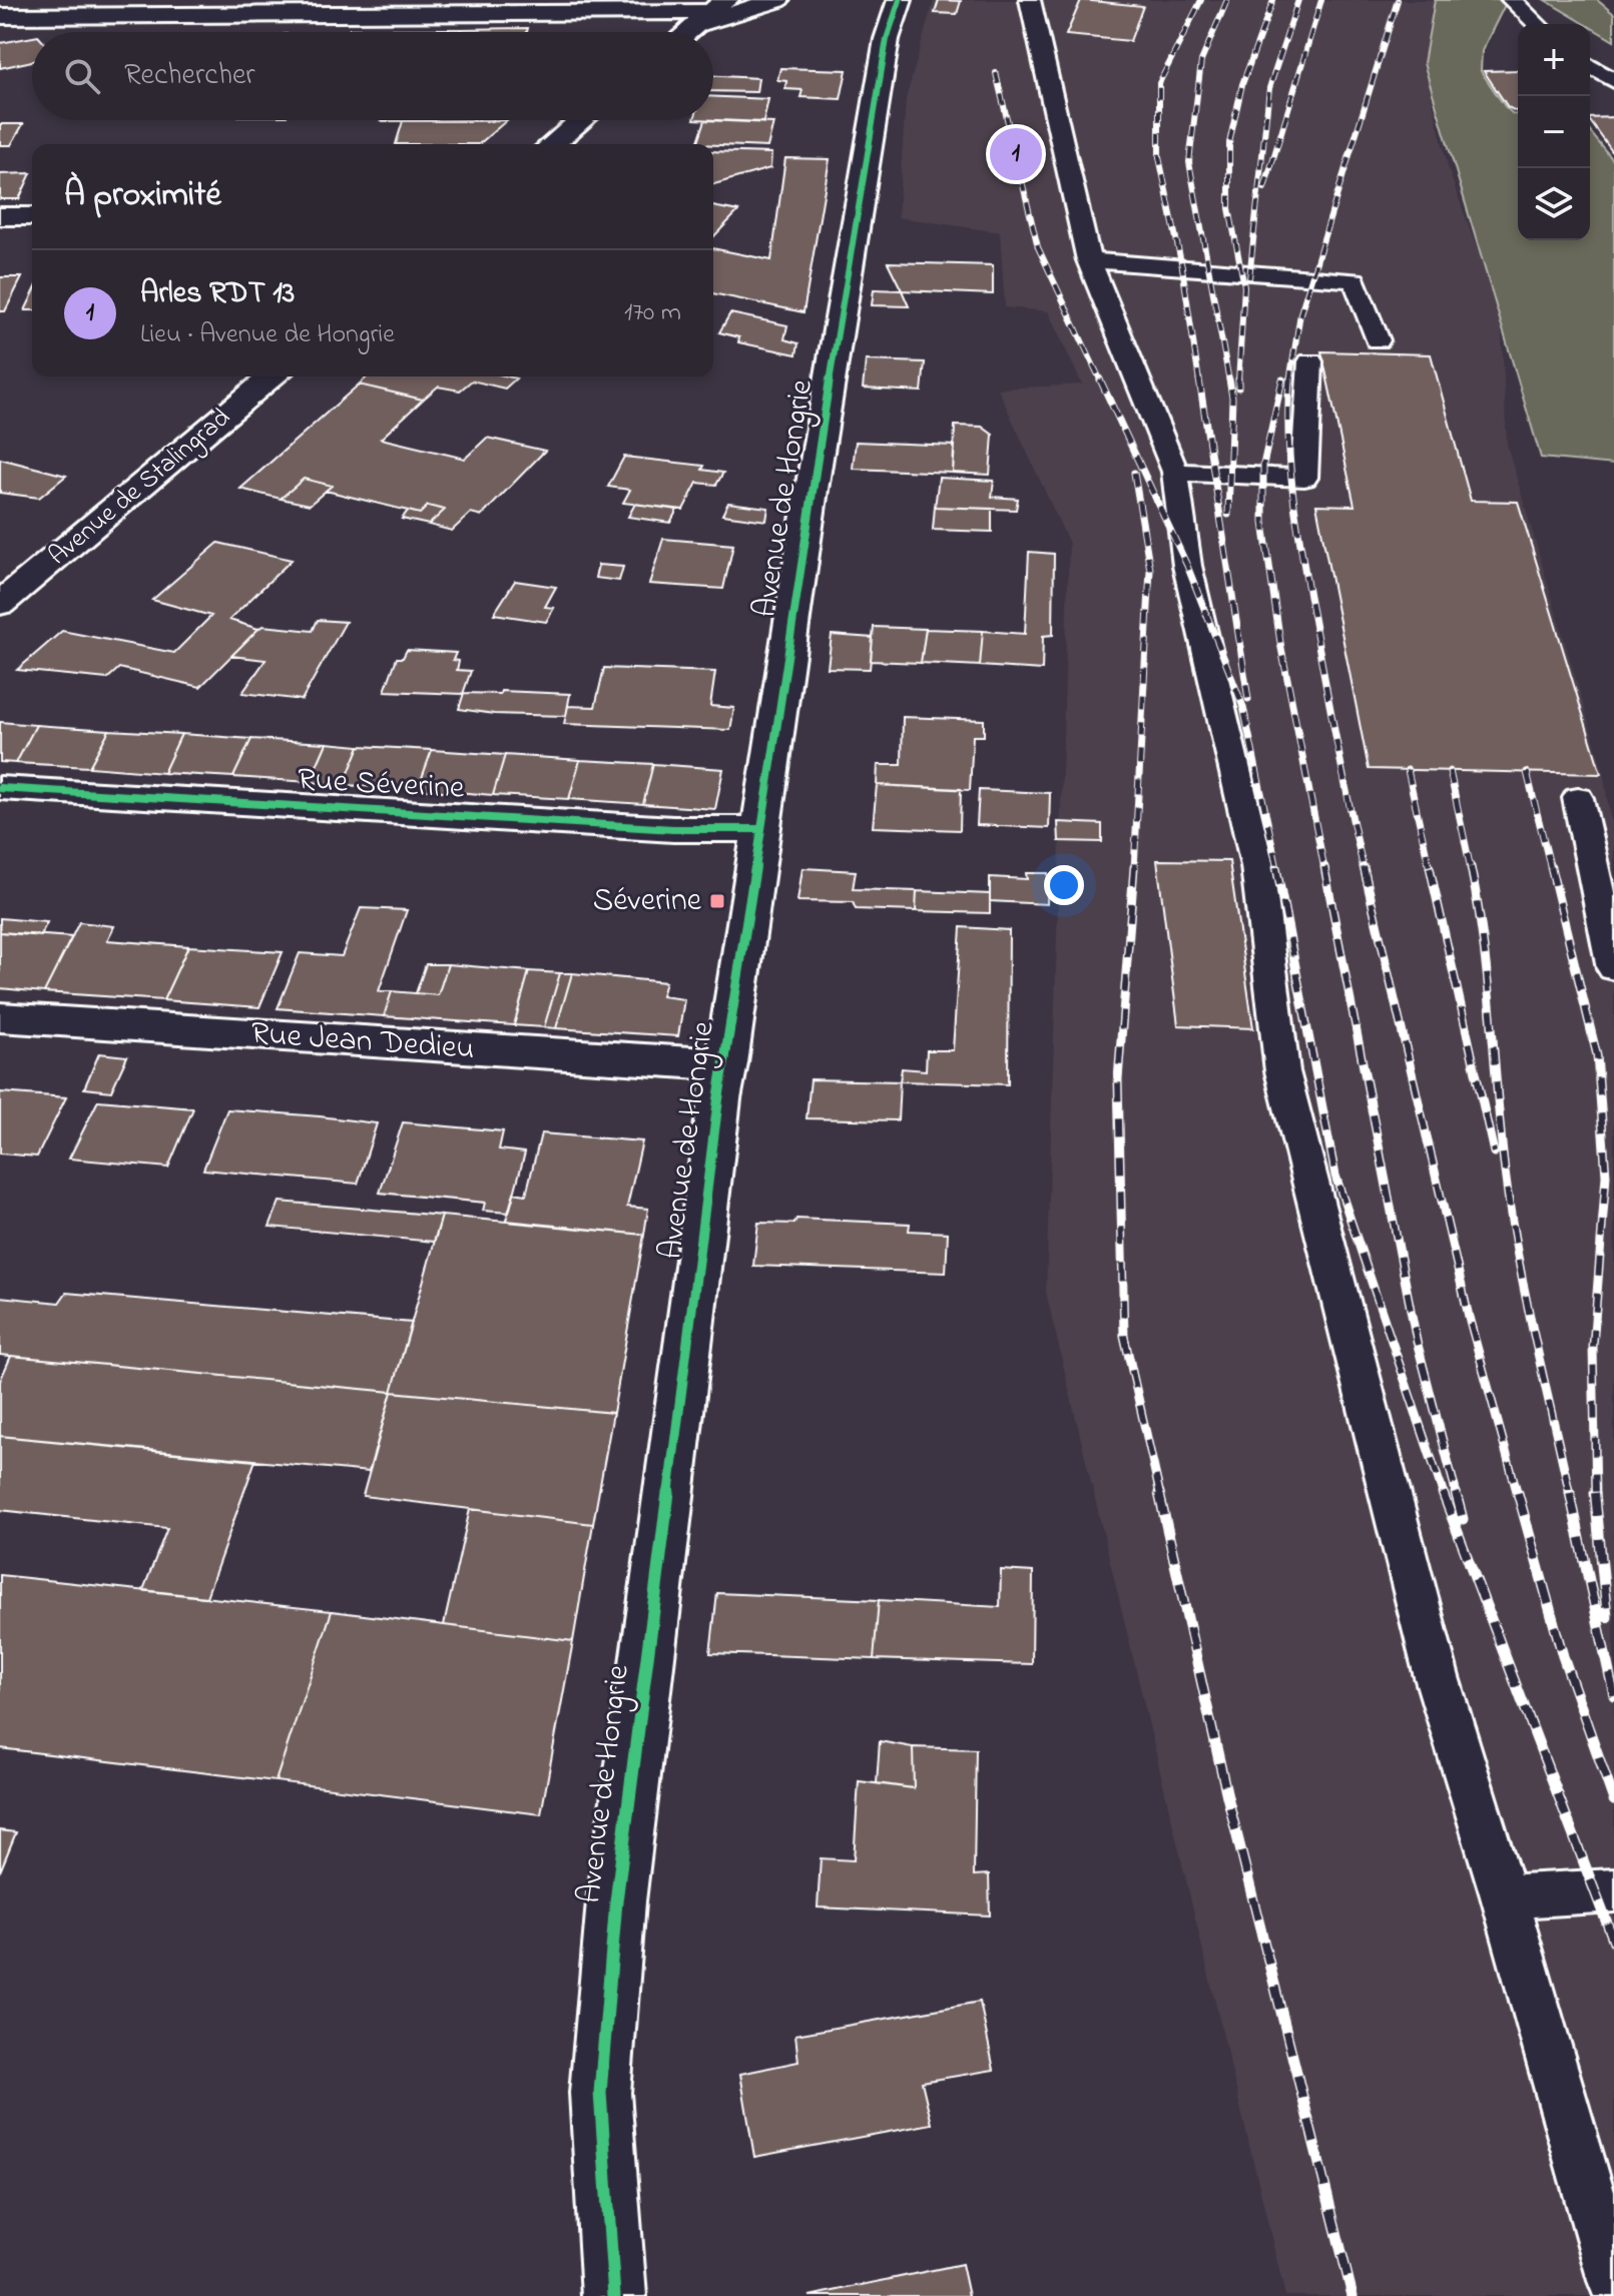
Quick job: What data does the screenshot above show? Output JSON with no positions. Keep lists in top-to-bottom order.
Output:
{
  "streets": {
    "street": [
      "Avenue de Stalingrad",
      "Avenue de Hongrie",
      "Rue Séverine",
      "Rue Jean Dedieu"
    ]
  },
  "crossings": [
    ["Avenue de Hongrie", "Rue Séverine"],
    ["Avenue de Hongrie", "Rue Jean Dedieu"]
  ],
  "places": {
    "transit": ["Séverine"]
  },
  "page": {
    "map_buttons": ["+", "−"],
    "search": "Rechercher",
    "pins": "1",
    "heading": "À proximité",
    "list": [
      {
        "mark": "1",
        "name": "Arles RDT 13",
        "note": "Lieu · Avenue de Hongrie",
        "value": "170 m"
      }
    ]
  }
}
